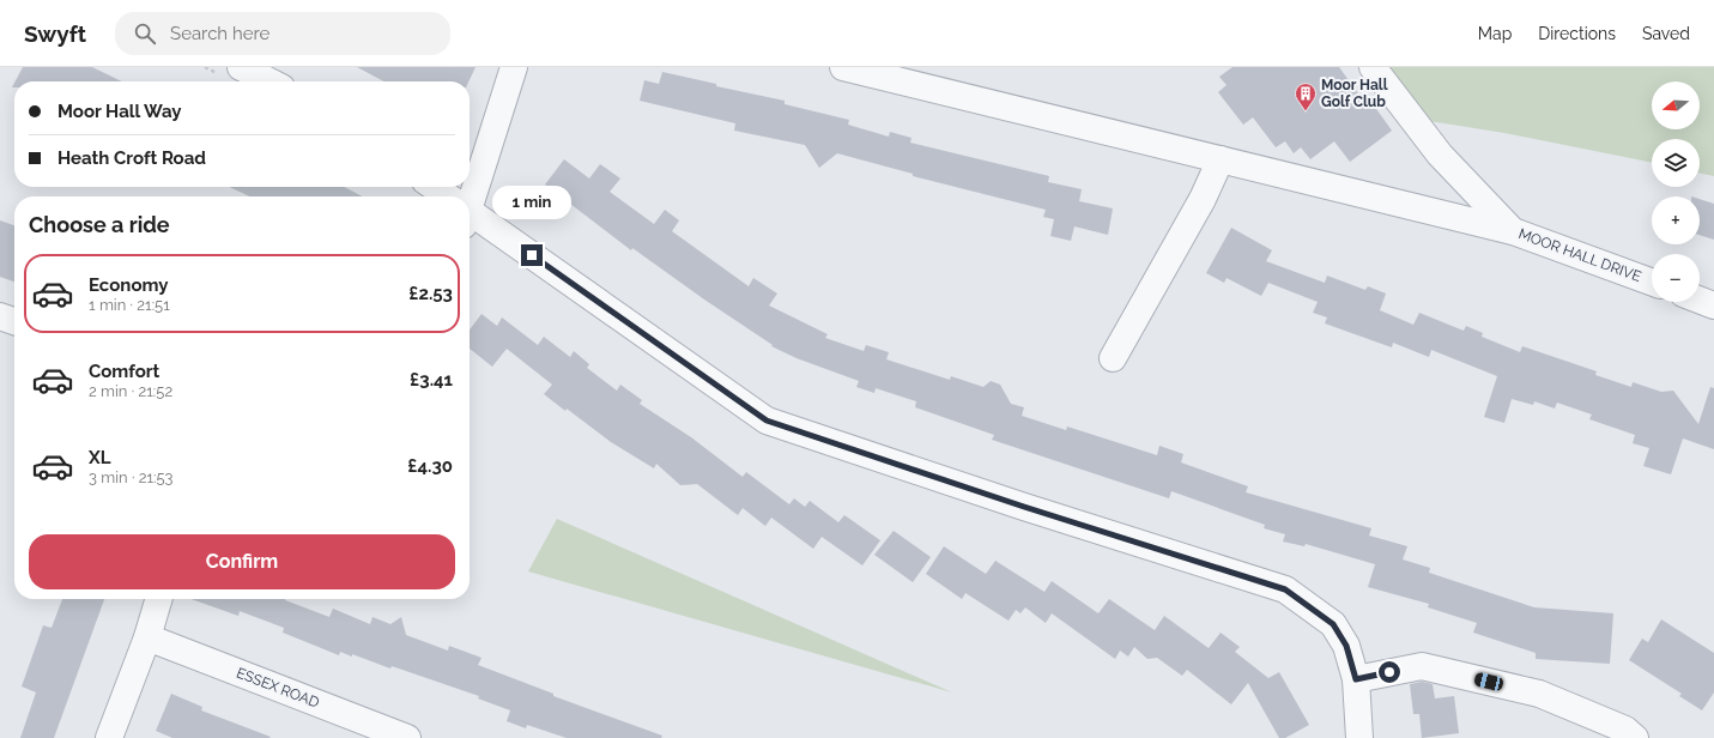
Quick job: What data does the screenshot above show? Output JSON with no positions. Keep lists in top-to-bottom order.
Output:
{
  "streets": {
    "street": ["MOOR HALL DRIVE", "ESSEX ROAD"]
  },
  "places": {
    "building": ["Moor Hall Golf Club"]
  },
  "north": "left",
  "page": {
    "header": "Swyft",
    "search": "Search here",
    "nav": ["Map", "Directions", "Saved"],
    "map_buttons": ["+", "−"],
    "banner": ["Moor Hall Way", "Heath Croft Road"],
    "bubble": "1 min",
    "heading": "Choose a ride",
    "list": [
      {
        "name": "Economy",
        "note": "1 min · 21:51",
        "value": "£2.53"
      },
      {
        "name": "Comfort",
        "note": "2 min · 21:52",
        "value": "£3.41"
      },
      {
        "name": "XL",
        "note": "3 min · 21:53",
        "value": "£4.30"
      }
    ],
    "buttons": "Confirm"
  }
}
